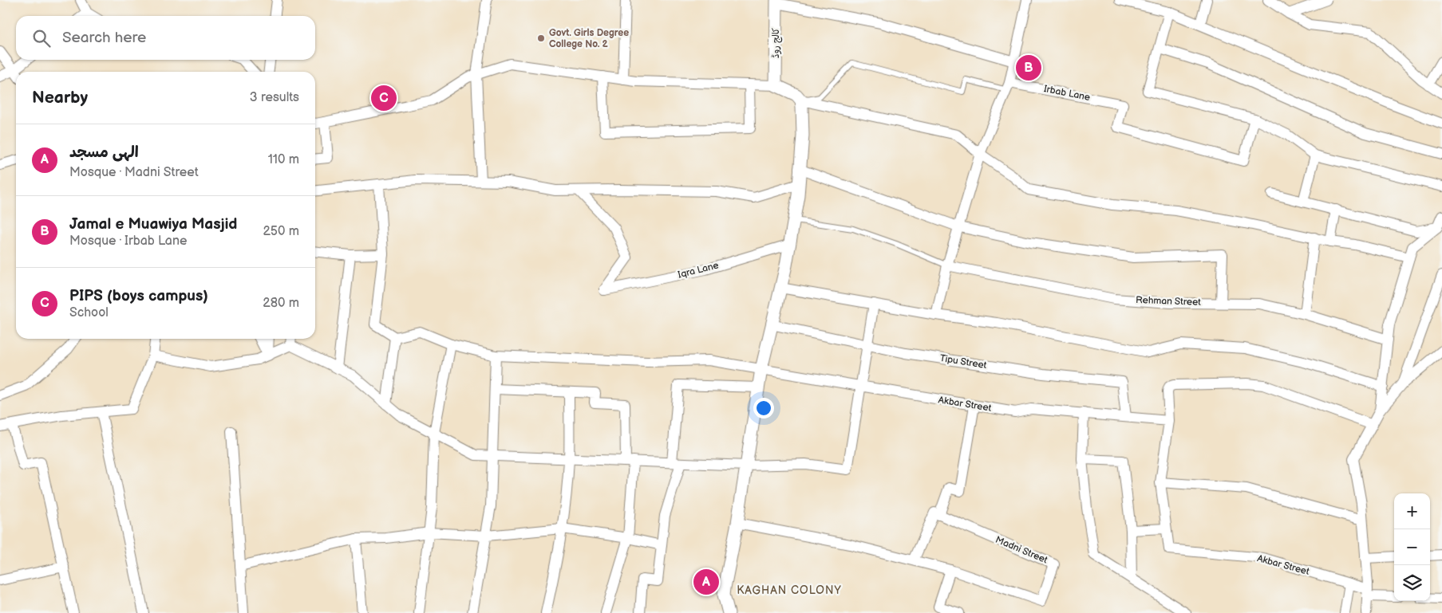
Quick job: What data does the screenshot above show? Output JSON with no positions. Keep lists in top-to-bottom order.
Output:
{
  "streets": {
    "street": [
      "کالج روڈ",
      "Irbab Lane",
      "Iqra Lane",
      "Rehman Street",
      "Tipu Street",
      "Akbar Street",
      "Madni Street"
    ]
  },
  "crossings": [
    ["Tipu Street", "Akbar Street"]
  ],
  "districts": ["KAGHAN COLONY"],
  "places": ["Govt. Girls Degree College No. 2"],
  "page": {
    "search": "Search here",
    "pins": ["B", "C", "A"],
    "heading": ["Nearby", "3 results"],
    "list": [
      {
        "mark": "A",
        "name": "الہی مسجد",
        "note": "Mosque · Madni Street",
        "value": "110 m"
      },
      {
        "mark": "B",
        "name": "Jamal e Muawiya Masjid",
        "note": "Mosque · Irbab Lane",
        "value": "250 m"
      },
      {
        "mark": "C",
        "name": "PIPS (boys campus)",
        "note": "School",
        "value": "280 m"
      }
    ],
    "map_buttons": ["+", "−"]
  }
}
